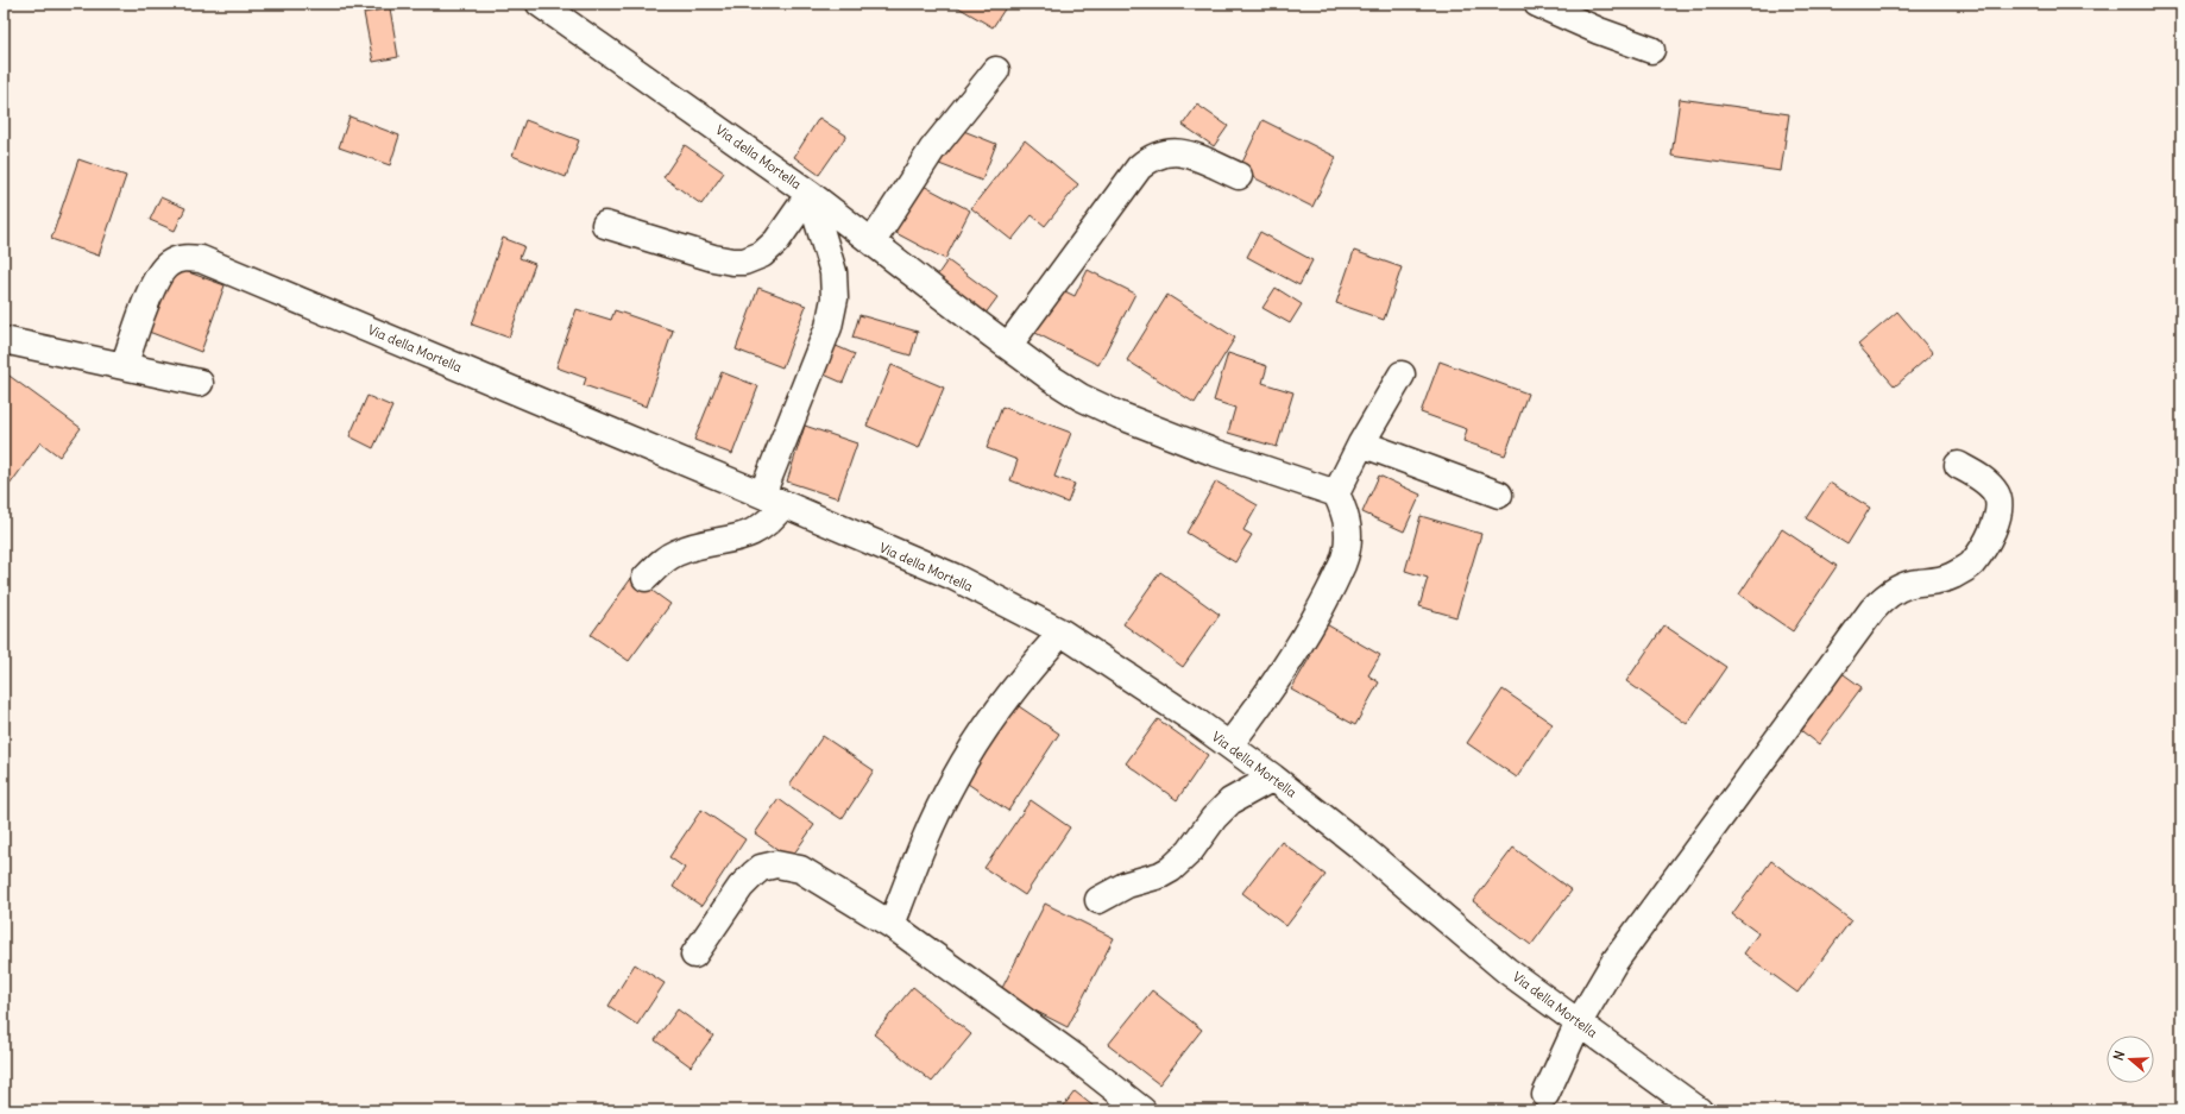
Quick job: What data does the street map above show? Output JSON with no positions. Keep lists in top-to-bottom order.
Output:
{
  "streets": {
    "street": ["Via della Mortella"]
  },
  "north": "left"
}
